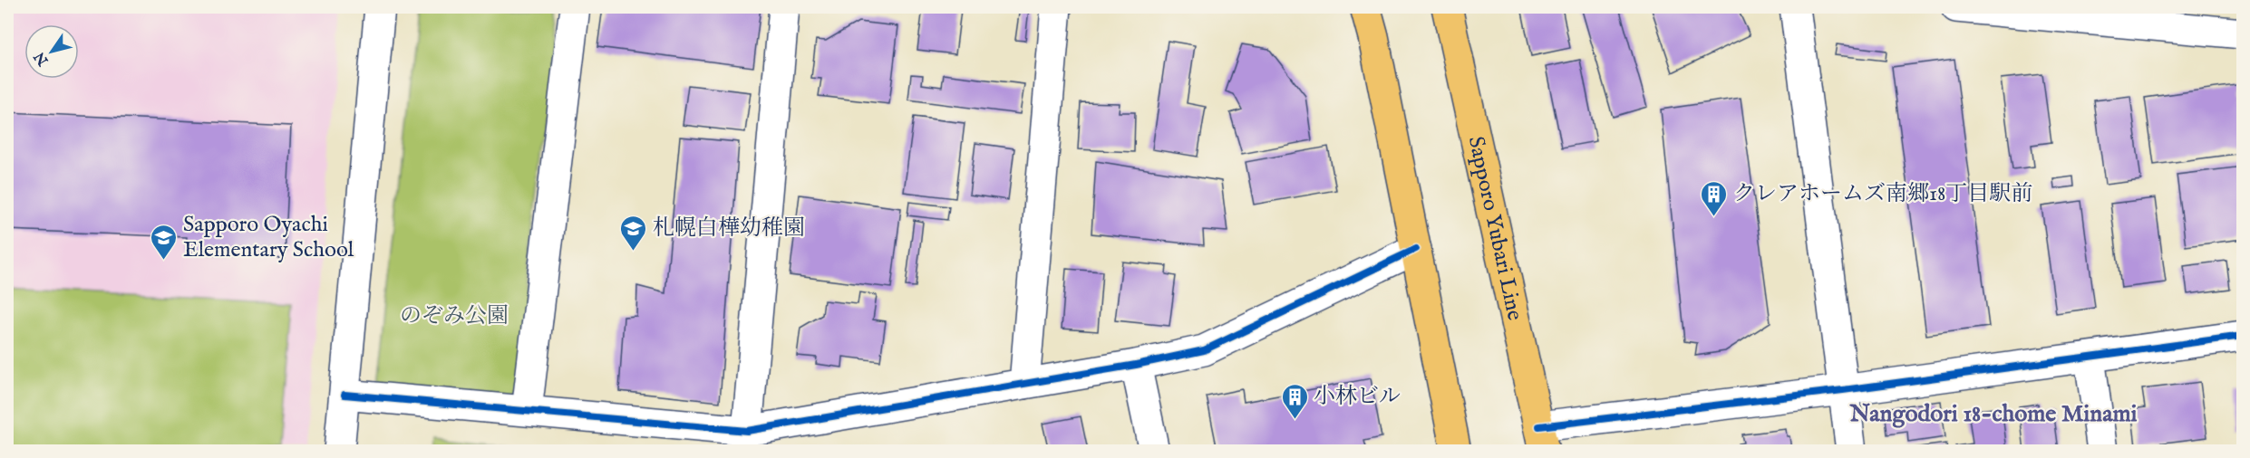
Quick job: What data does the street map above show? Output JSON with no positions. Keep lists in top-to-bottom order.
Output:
{
  "streets": {
    "main road": ["Sapporo Yubari Line"]
  },
  "districts": ["Nangodori 18-chome Minami"],
  "parks": ["のぞみ公園"],
  "places": {
    "building": ["クレアホームズ南郷18丁目駅前", "小林ビル"],
    "school or university": ["札幌白樺幼稚園", "Sapporo Oyachi Elementary School"]
  },
  "north": "bottom left"
}
